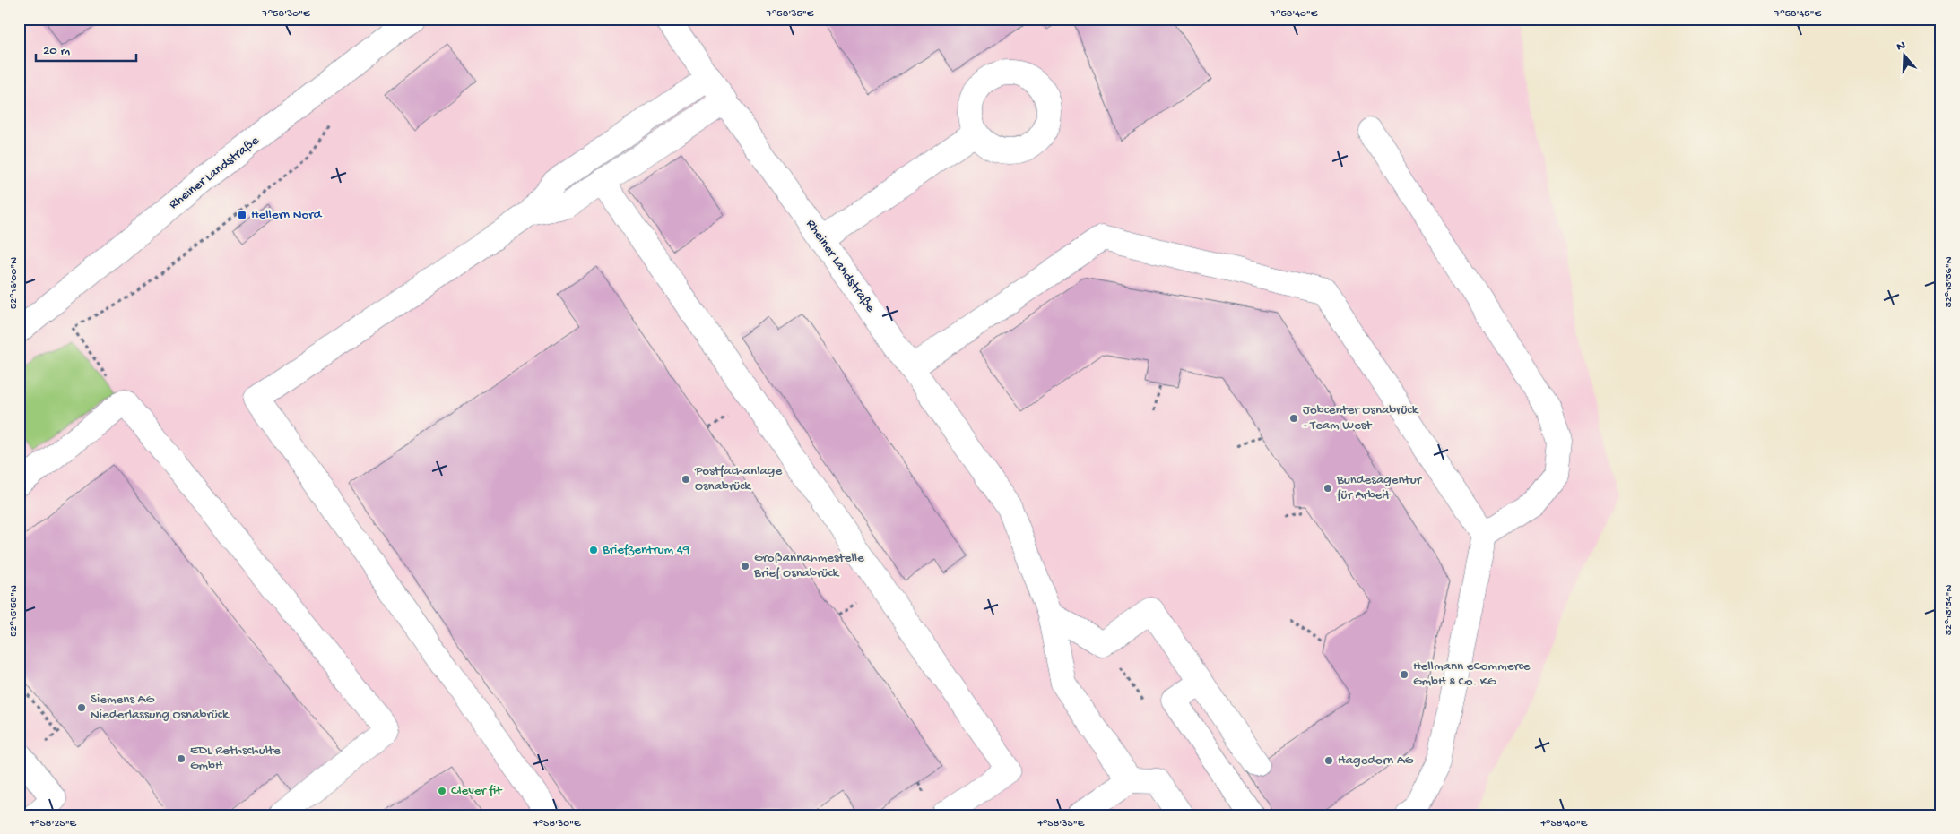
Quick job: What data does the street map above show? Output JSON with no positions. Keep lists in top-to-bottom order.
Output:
{
  "streets": {
    "street": ["Rheiner Landstraße"]
  },
  "places": {
    "transit": ["Hellern Nord"],
    "other": [
      "Jobcenter Osnabrück - Team West",
      "Postfachanlage Osnabrück",
      "Bundesagentur für Arbeit",
      "Briefzentrum 49",
      "Großannahmestelle Brief Osnabrück",
      "Hellmann eCommerce GmbH & Co. KG",
      "Siemens AG Niederlassung Osnabrück",
      "EDL Rethschulte GmbH",
      "Hagedorn AG",
      "Clever fit"
    ]
  },
  "scale_bar": "20 m",
  "north": "top",
  "coordinates": [
    "7°58'30\"E",
    "7°58'35\"E",
    "7°58'40\"E",
    "7°58'45\"E",
    "52°15'56\"N",
    "52°16'00\"N",
    "52°15'54\"N",
    "52°15'58\"N",
    "7°58'25\"E"
  ]
}
